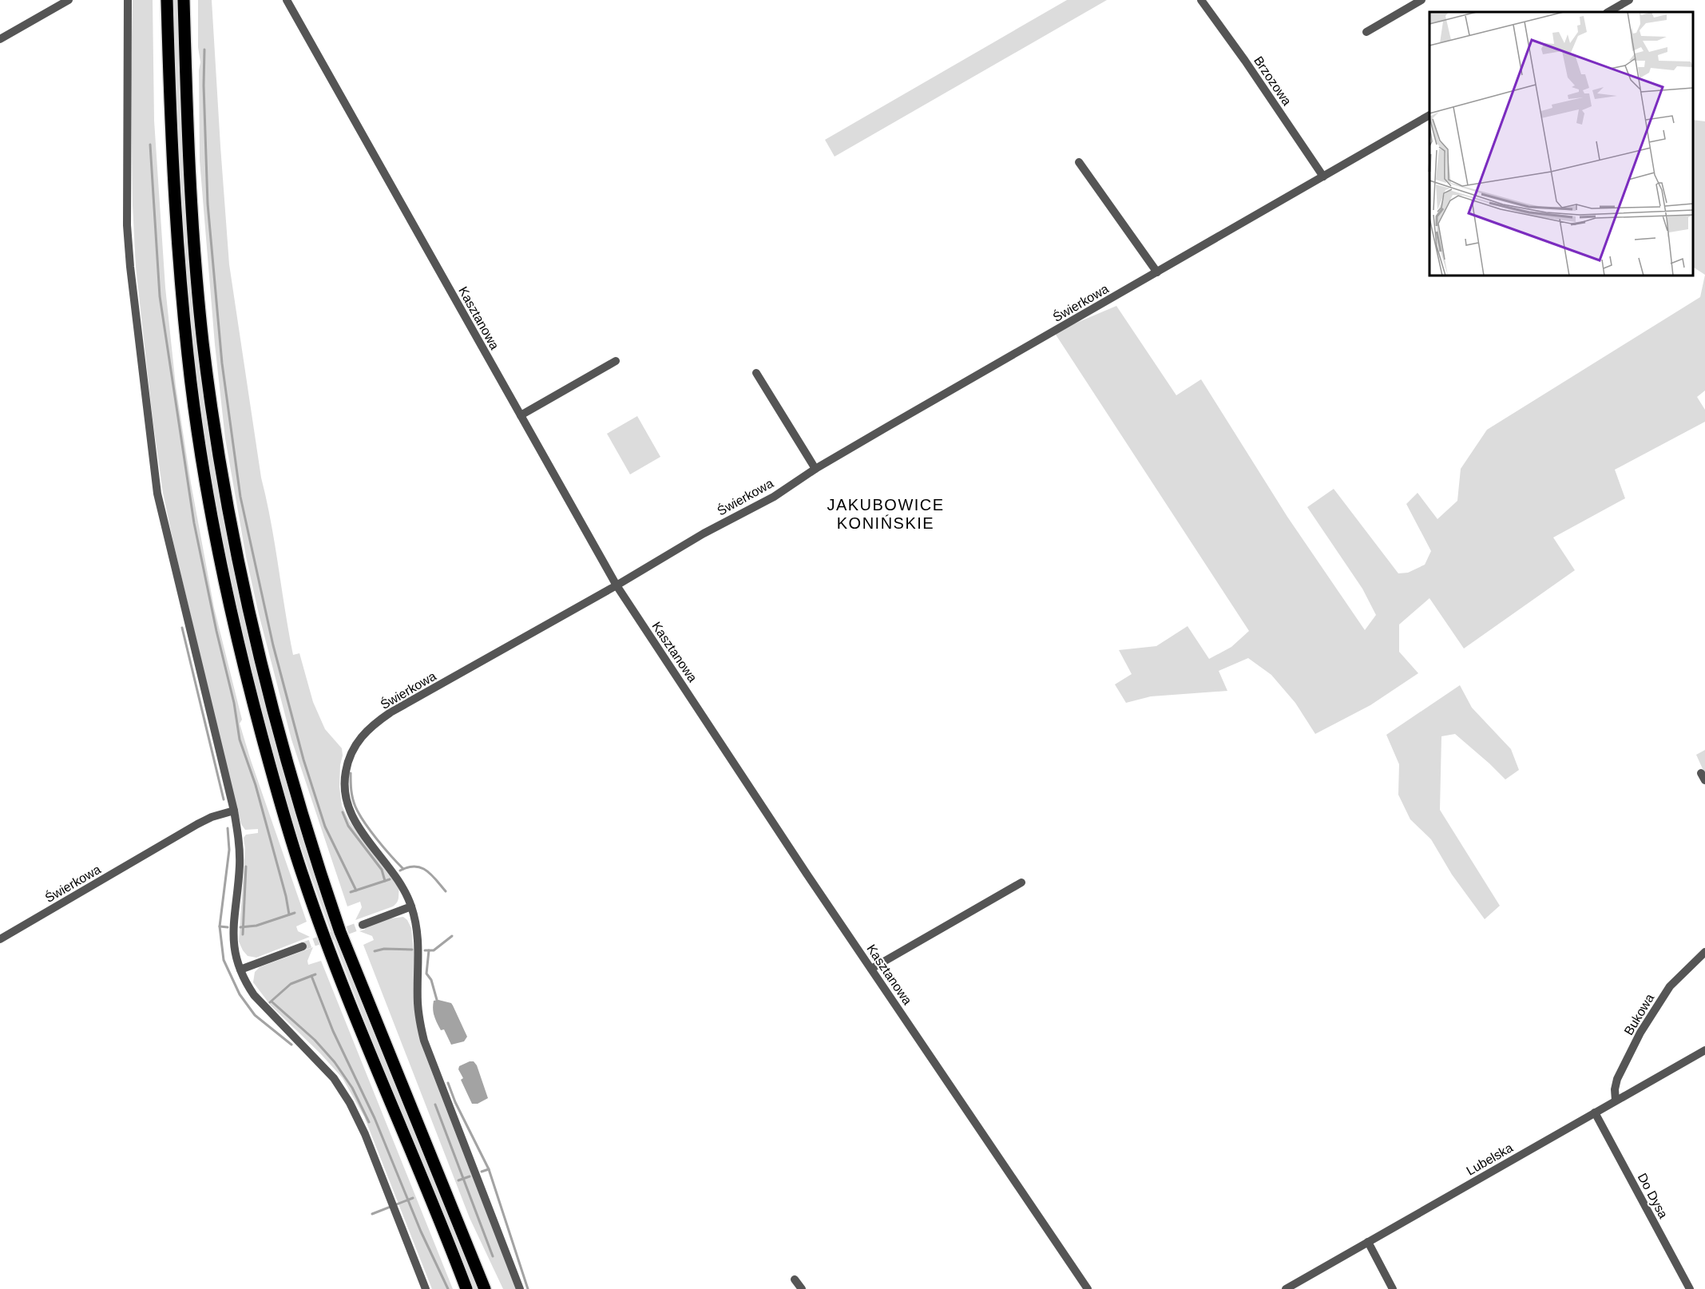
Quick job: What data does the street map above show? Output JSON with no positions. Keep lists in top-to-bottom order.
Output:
{
  "streets": {
    "street": [
      "Brzozowa",
      "Świerkowa",
      "Kasztanowa",
      "Bukowa",
      "Lubelska",
      "Do Dysa"
    ]
  },
  "crossings": [
    ["Brzozowa", "Świerkowa"],
    ["Świerkowa", "Kasztanowa"],
    ["Bukowa", "Lubelska"],
    ["Lubelska", "Do Dysa"]
  ],
  "districts": ["JAKUBOWICE KONIŃSKIE"]
}
